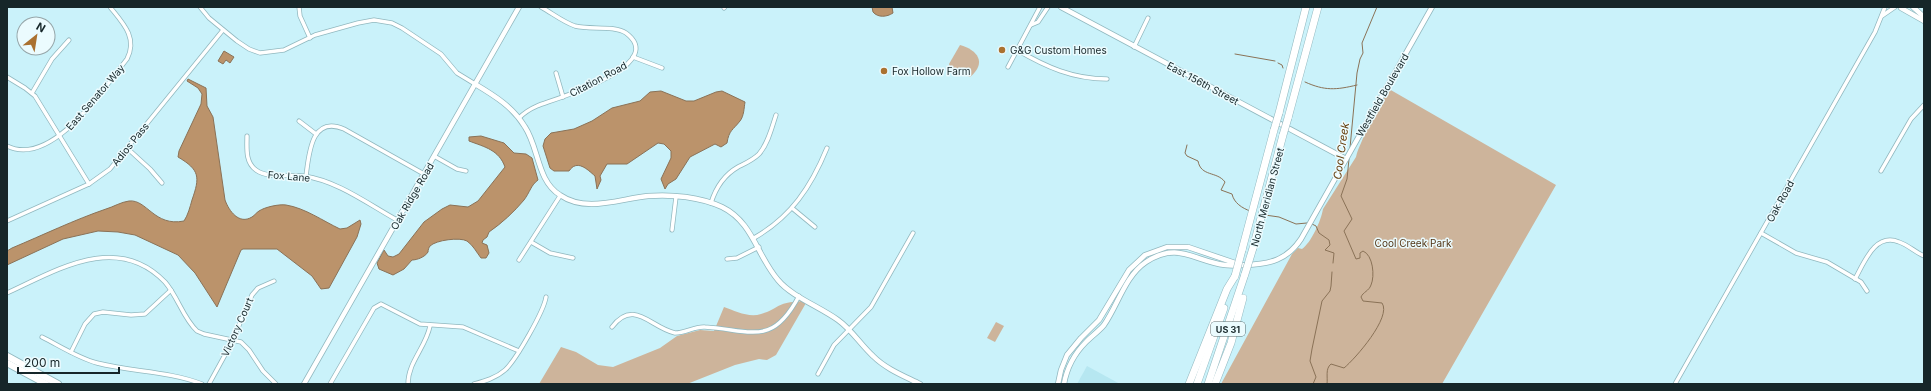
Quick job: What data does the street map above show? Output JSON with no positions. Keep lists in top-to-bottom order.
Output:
{
  "streets": {
    "highway": ["North Meridian Street", "US 31"],
    "street": [
      "Citation Road",
      "East 156th Street",
      "Westfield Boulevard",
      "East Senator Way",
      "Adios Pass",
      "Fox Lane",
      "Oak Ridge Road",
      "Oak Road",
      "Victory Court"
    ]
  },
  "crossings": [
    ["East 156th Street", "Westfield Boulevard"],
    ["Fox Lane", "Oak Ridge Road"]
  ],
  "water": ["Cool Creek"],
  "parks": ["Cool Creek Park"],
  "places": ["G&G Custom Homes", "Fox Hollow Farm"],
  "scale_bar": "200 m",
  "north": "top right"
}
